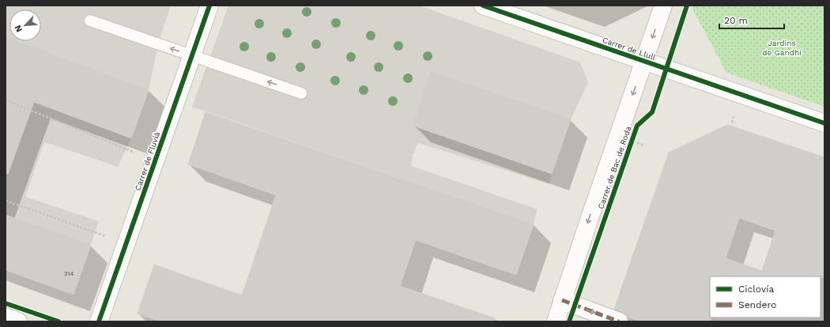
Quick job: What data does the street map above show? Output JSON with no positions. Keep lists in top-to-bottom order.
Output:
{
  "streets": {
    "street": ["Carrer de Llull", "Carrer de Fluvià", "Carrer de Bac de Roda"]
  },
  "crossings": [
    ["Carrer de Llull", "Carrer de Bac de Roda"]
  ],
  "one_way": ["Carrer de Bac de Roda"],
  "parks": ["Jardins de Gandhi"],
  "house_numbers": ["314"],
  "legend": ["Ciclovía", "Sendero"],
  "scale_bar": "20 m",
  "north": "bottom left"
}
